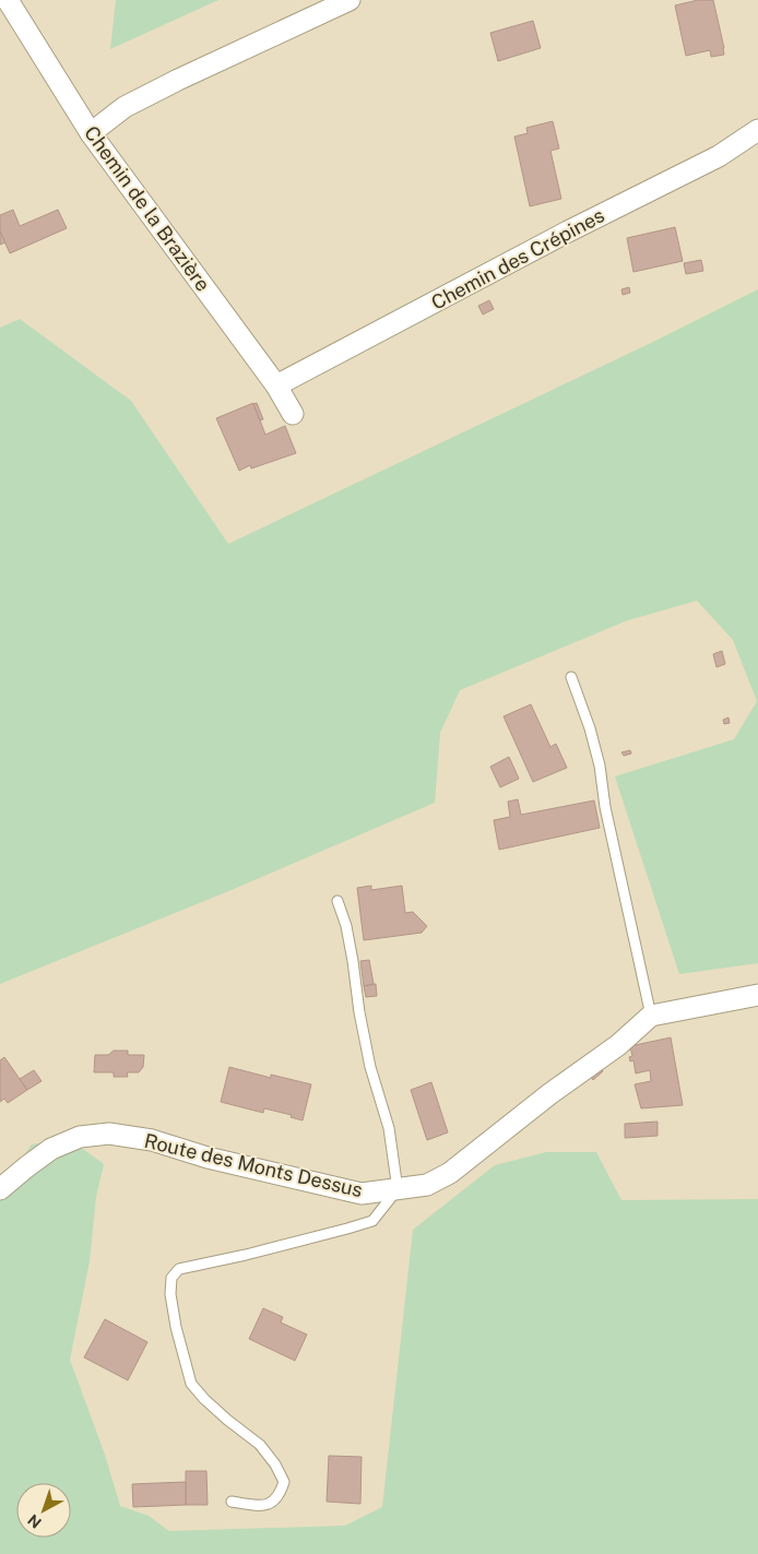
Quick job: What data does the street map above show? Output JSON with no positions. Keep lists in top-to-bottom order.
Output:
{
  "streets": {
    "street": ["Chemin de la Brazière", "Chemin des Crépines", "Route des Monts Dessus"]
  },
  "crossings": [
    ["Chemin de la Brazière", "Chemin des Crépines"]
  ],
  "north": "bottom left"
}
